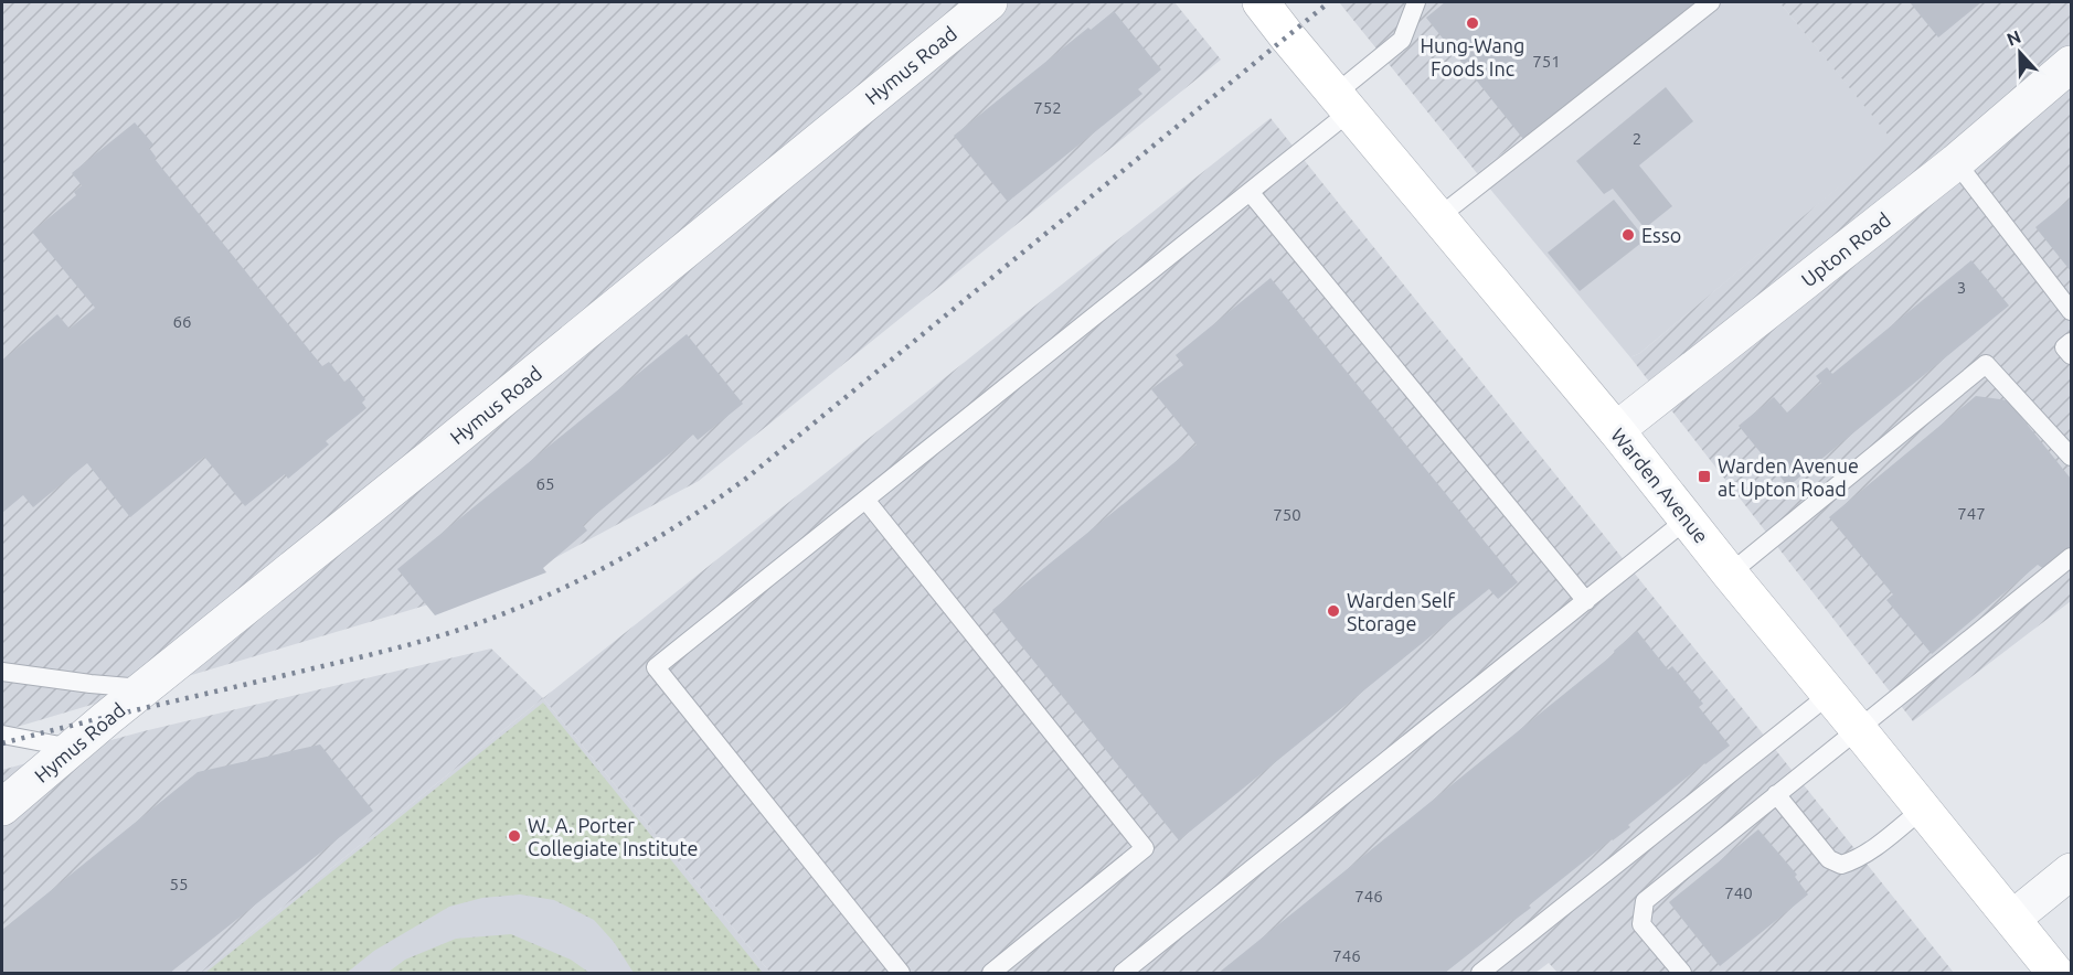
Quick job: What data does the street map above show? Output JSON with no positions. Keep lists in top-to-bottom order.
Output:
{
  "streets": {
    "main road": ["Warden Avenue"],
    "street": ["Hymus Road", "Upton Road"]
  },
  "crossings": [
    ["Upton Road", "Warden Avenue"]
  ],
  "places": {
    "other": [
      "Hung-Wang Foods Inc",
      "Esso",
      "Warden Self Storage",
      "W. A. Porter Collegiate Institute"
    ],
    "transit": ["Warden Avenue at Upton Road"]
  },
  "house_numbers": [
    "751",
    "752",
    "2",
    "3",
    "66",
    "65",
    "747",
    "750",
    "55",
    "740",
    "746",
    "746"
  ],
  "north": "top"
}
